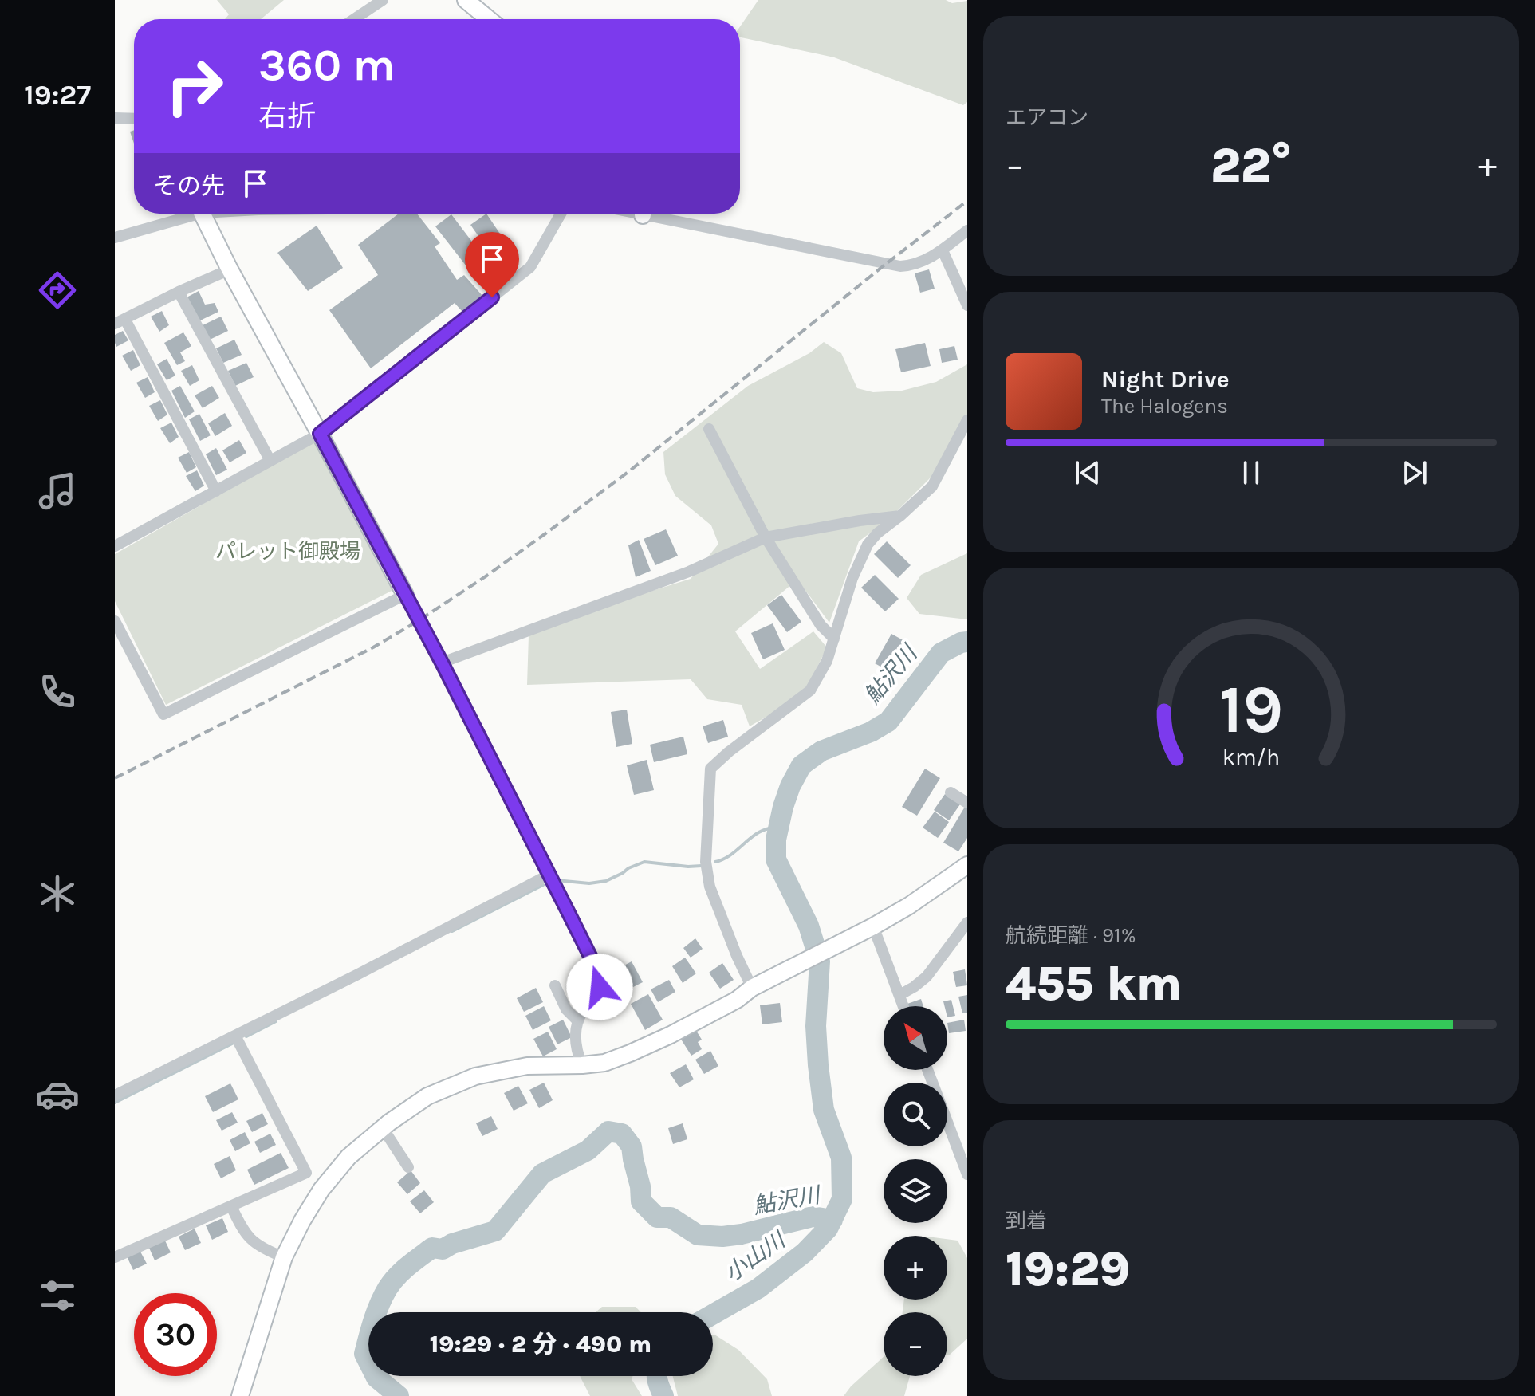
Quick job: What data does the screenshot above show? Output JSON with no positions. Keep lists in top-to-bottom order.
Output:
{
  "water": ["鮎沢川", "小山川"],
  "parks": ["パレット御殿場"],
  "north": "top left",
  "page": {
    "tabs": "19:27",
    "tile": [
      "エアコン",
      ["航続距離 · 91%", "455 km"],
      ["到着", "19:29"]
    ],
    "turn": ["360 m", "右折"],
    "heat": ["−", "22°", "+"],
    "then": "その先",
    "song": ["Night Drive", "The Halogens"],
    "map_buttons": ["+", "−"],
    "limit": "30",
    "trip": "19:29 · 2 分 · 490 m",
    "gauge": ["19", "km/h"]
  }
}
